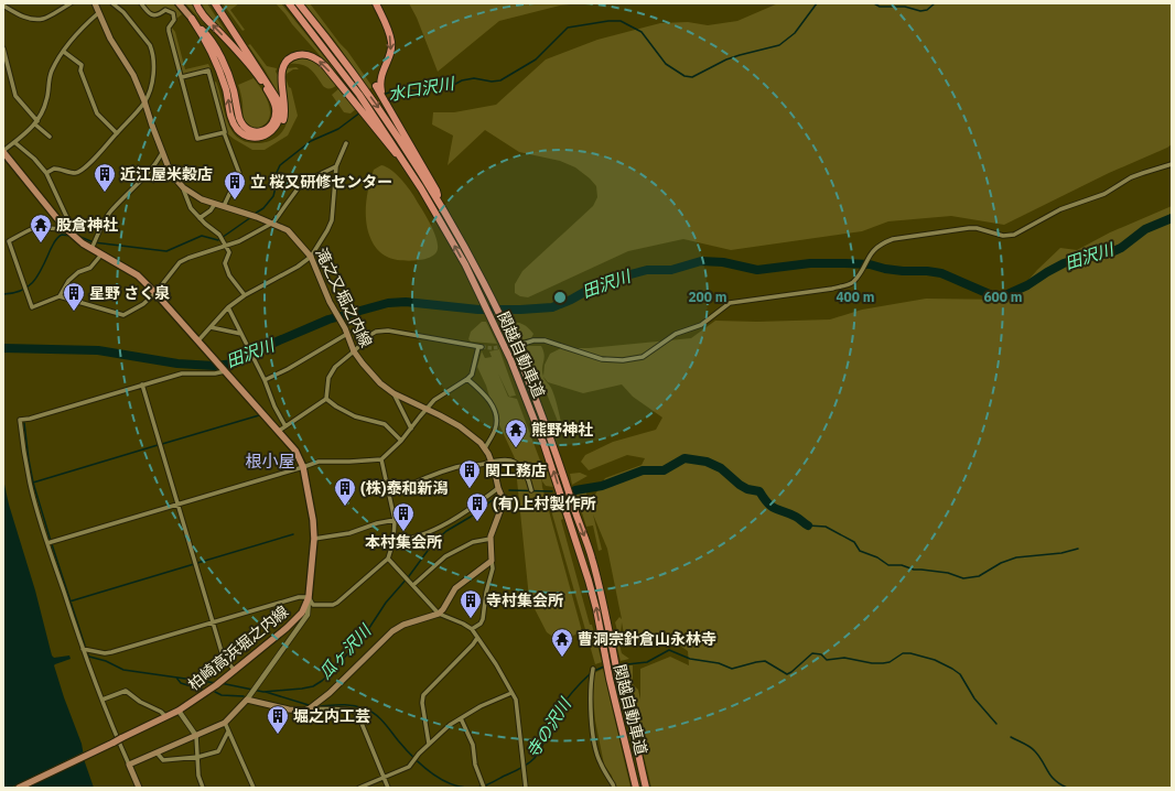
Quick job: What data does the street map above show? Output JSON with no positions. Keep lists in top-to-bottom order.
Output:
{
  "streets": {
    "highway": ["関越自動車道"],
    "main road": ["滝之又堀之内線", "柏崎高浜堀之内線"]
  },
  "districts": ["根小屋"],
  "water": [
    "水口沢川",
    "田沢川",
    "瓜ヶ沢川",
    "寺の沢川"
  ],
  "places": {
    "building": [
      "近江屋米穀店",
      "立 桜又研修センター",
      "星野 さく泉",
      "関工務店",
      "(株)泰和新潟",
      "(有)上村製作所",
      "本村集会所",
      "寺村集会所",
      "堀之内工芸"
    ],
    "temple": ["股倉神社", "熊野神社", "曹洞宗針倉山永林寺"]
  },
  "rings": ["200 m", "400 m", "600 m"]
}
